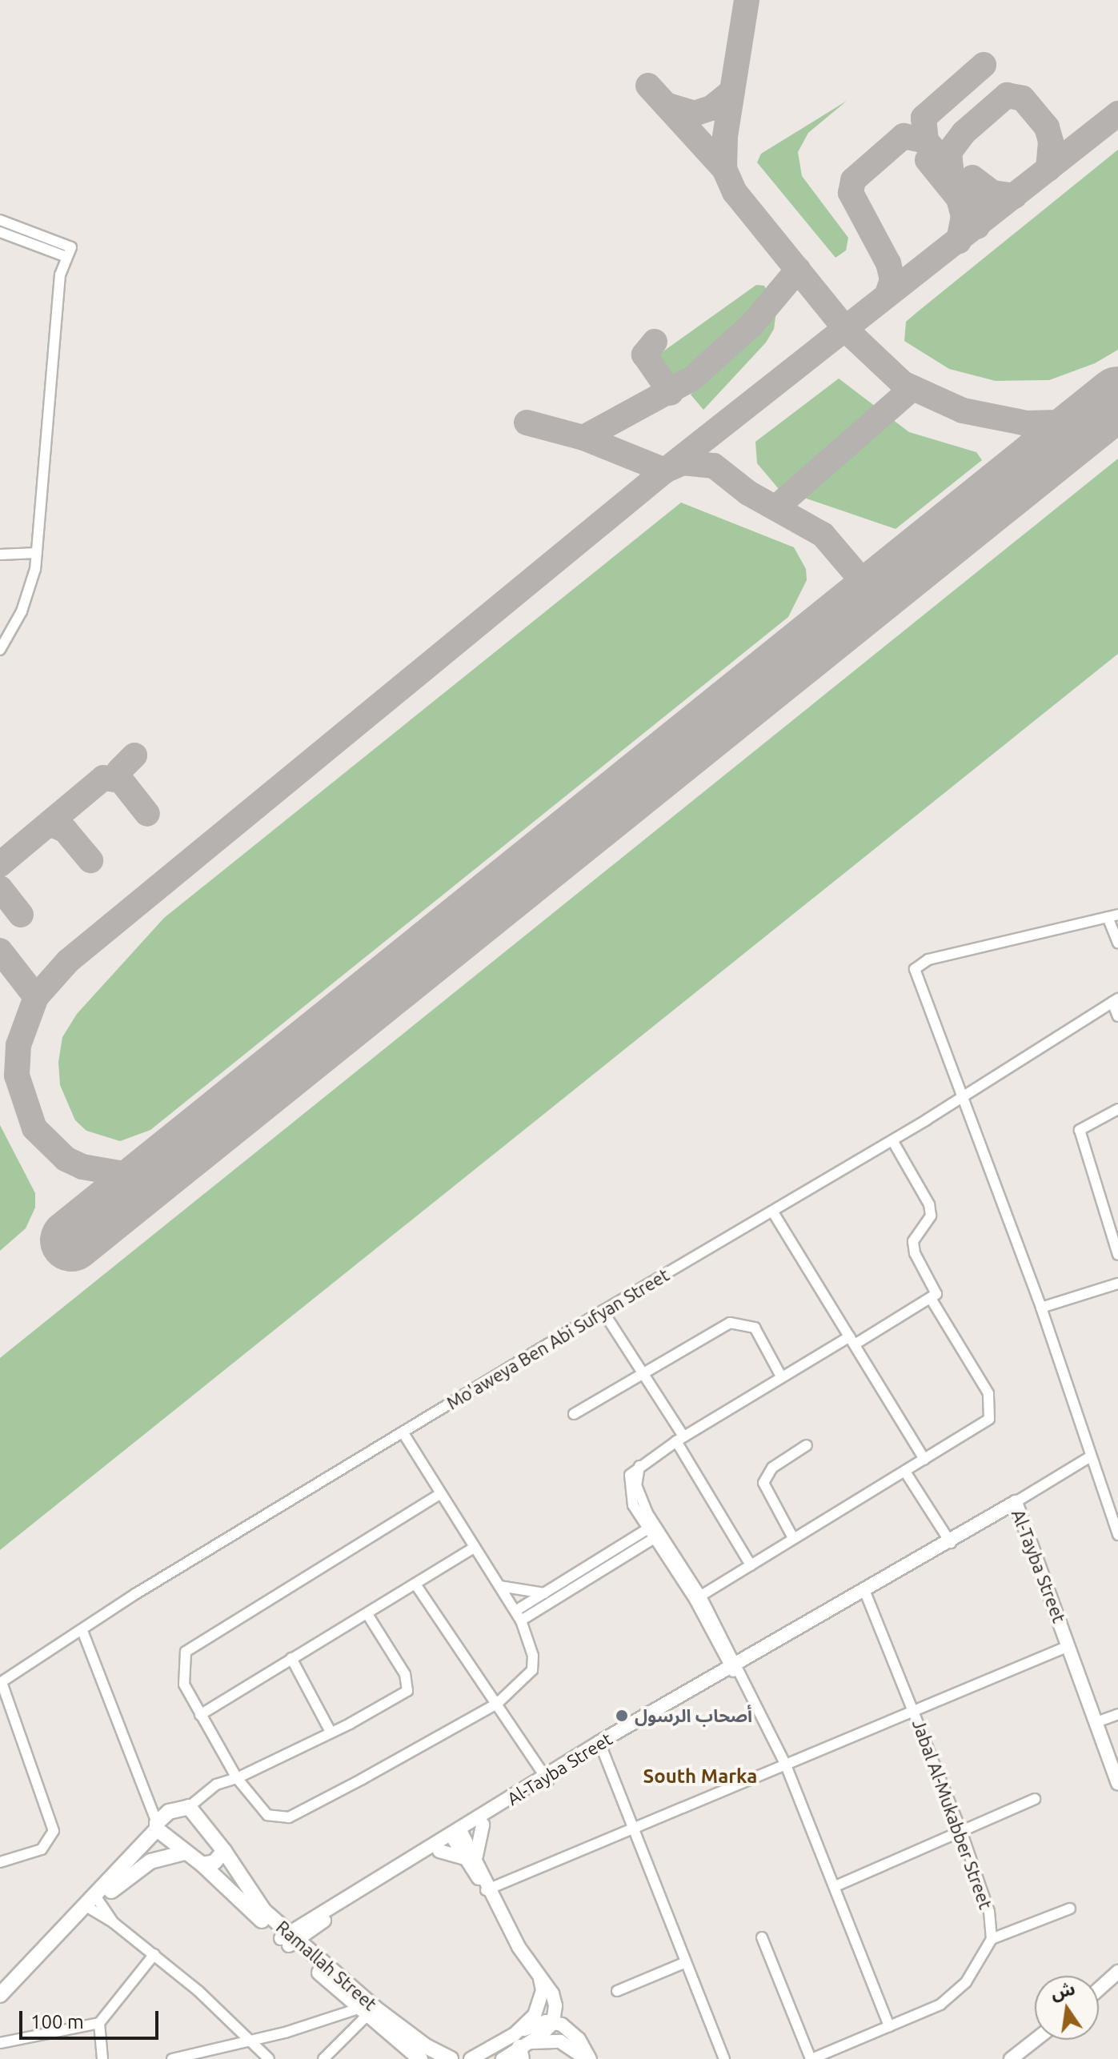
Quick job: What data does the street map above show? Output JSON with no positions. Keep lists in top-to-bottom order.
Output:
{
  "streets": {
    "main road": ["Ramallah Street"],
    "street": ["Mo'aweya Ben Abi Sufyan Street", "Al-Tayba Street", "Jabal Al-Mukabber Street"]
  },
  "crossings": [
    ["Al-Tayba Street", "Jabal Al-Mukabber Street"],
    ["Al-Tayba Street", "Ramallah Street"]
  ],
  "districts": ["South Marka"],
  "places": ["أصحاب الرسول"],
  "scale_bar": "100 m",
  "north": "top"
}
